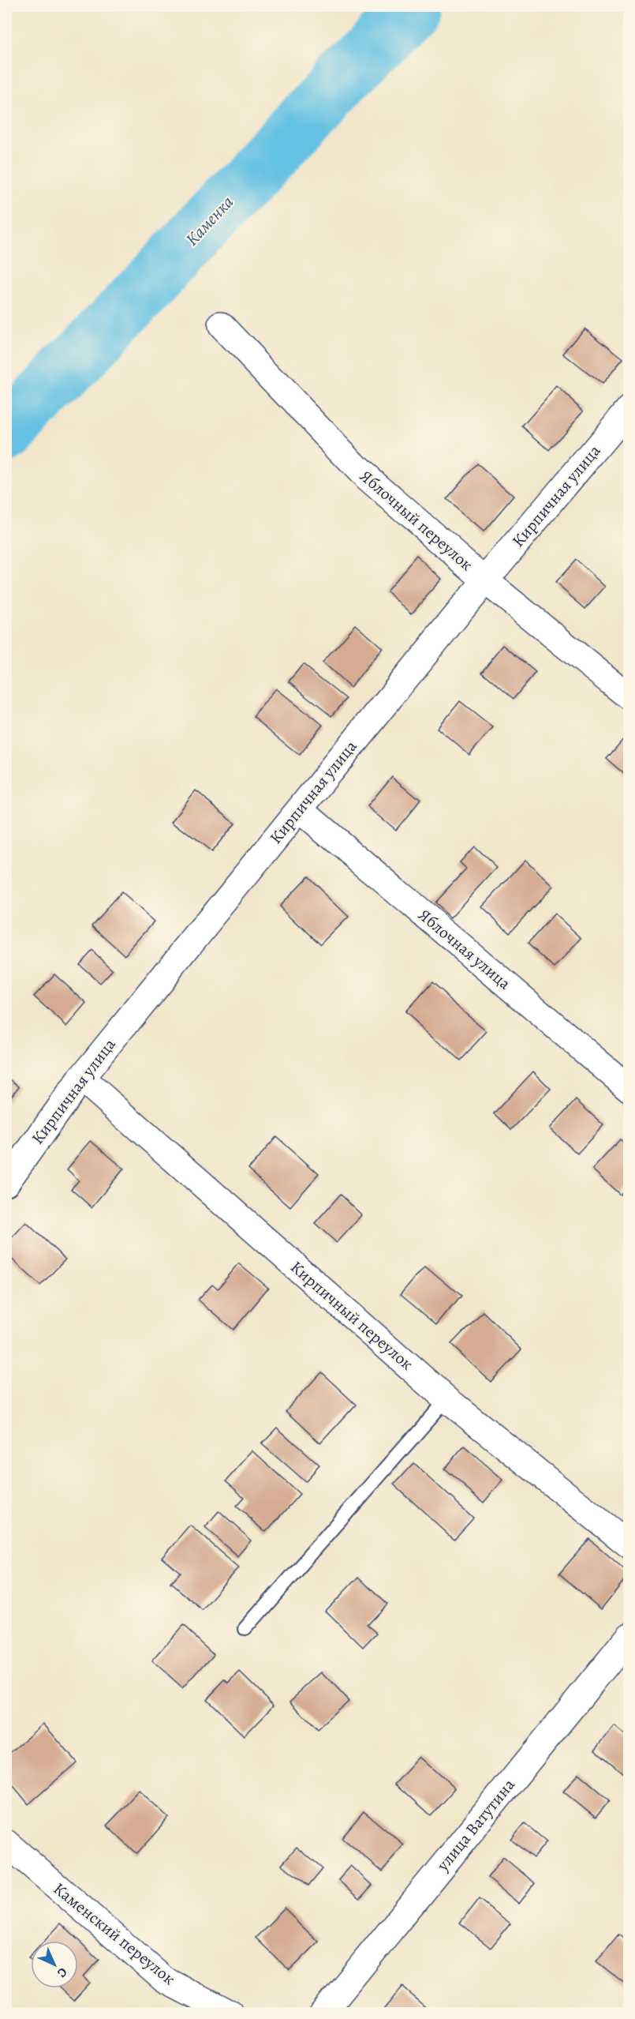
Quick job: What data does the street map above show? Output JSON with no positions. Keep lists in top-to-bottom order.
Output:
{
  "streets": {
    "street": [
      "Кирпичная улица",
      "Яблочный переулок",
      "Яблочная улица",
      "Кирпичный переулок",
      "улица Ватутина",
      "Каменский переулок"
    ]
  },
  "crossings": [
    ["Кирпичная улица", "Яблочный переулок"],
    ["Кирпичная улица", "Яблочная улица"],
    ["Кирпичная улица", "Кирпичный переулок"]
  ],
  "water": ["Каменка"],
  "north": "bottom right"
}
